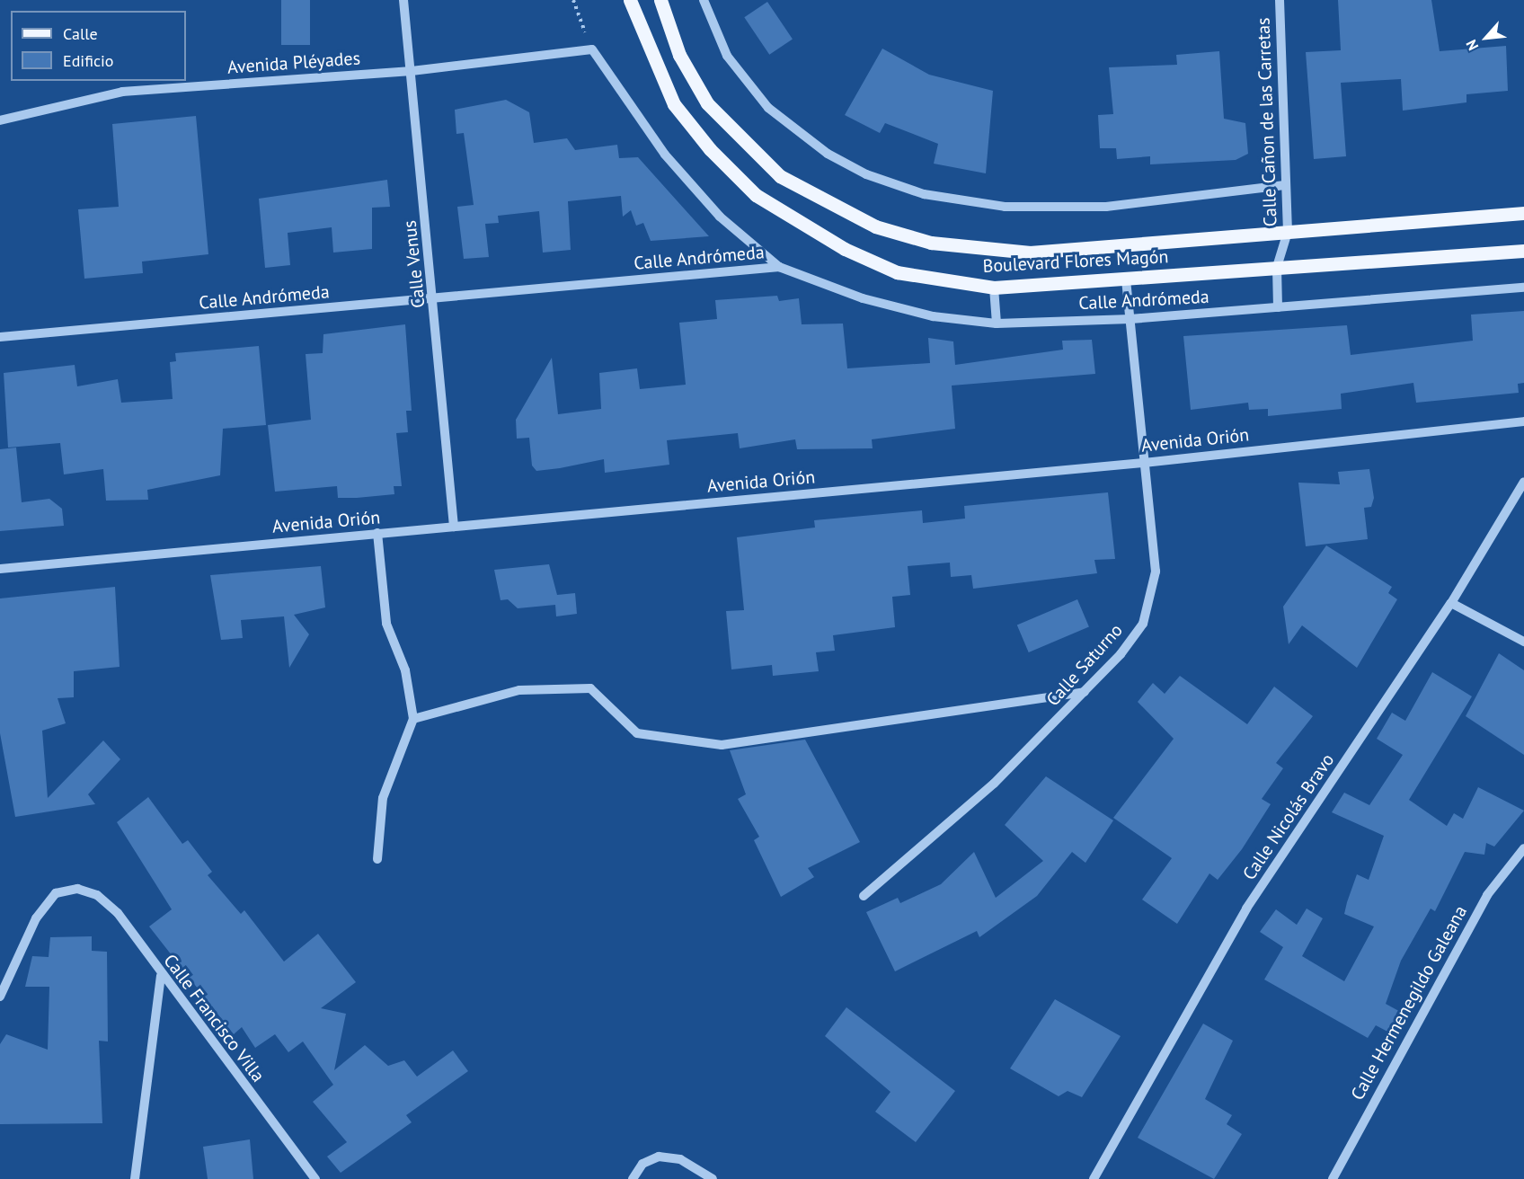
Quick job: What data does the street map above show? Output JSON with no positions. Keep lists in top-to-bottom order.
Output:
{
  "streets": {
    "main road": ["Boulevard Flores Magón"],
    "street": [
      "Avenida Pléyades",
      "Calle Cañon de las Carretas",
      "Calle Andrómeda",
      "Calle Venus",
      "Avenida Orión",
      "Calle Saturno",
      "Calle Nicolás Bravo",
      "Calle Hermenegildo Galeana",
      "Calle Francisco Villa"
    ]
  },
  "crossings": [
    ["Avenida Pléyades", "Calle Venus"],
    ["Calle Cañon de las Carretas", "Calle Andrómeda"],
    ["Calle Cañon de las Carretas", "Boulevard Flores Magón"],
    ["Calle Andrómeda", "Calle Venus"],
    ["Calle Andrómeda", "Calle Saturno"],
    ["Boulevard Flores Magón", "Calle Saturno"],
    ["Calle Venus", "Avenida Orión"],
    ["Avenida Orión", "Calle Saturno"]
  ],
  "legend": ["Calle", "Edificio"],
  "north": "bottom left"
}
